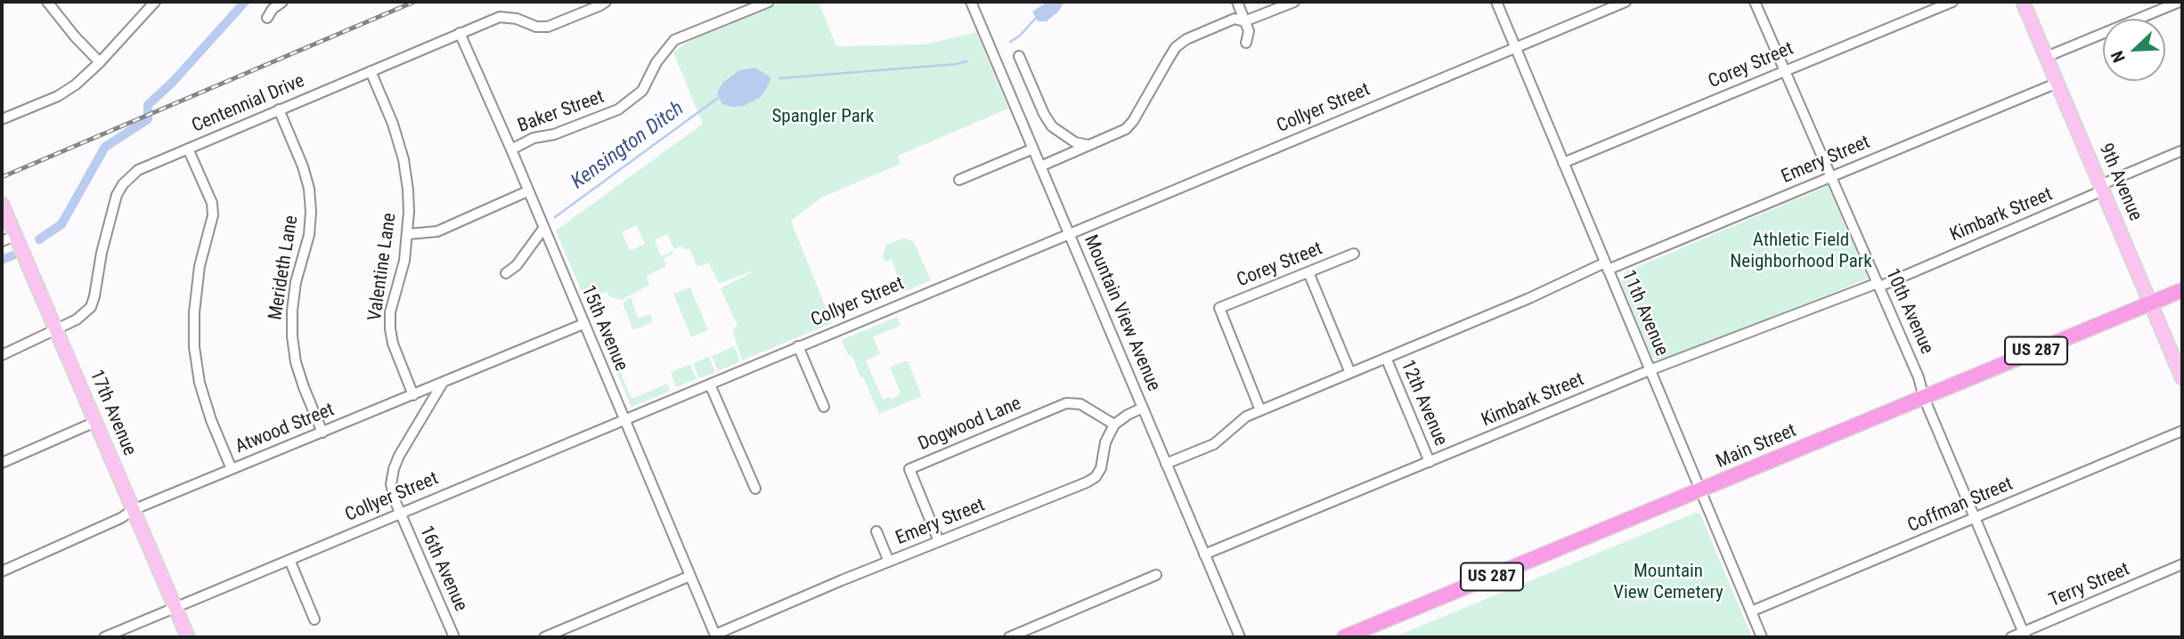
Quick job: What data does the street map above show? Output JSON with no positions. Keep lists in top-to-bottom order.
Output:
{
  "streets": {
    "highway": ["US 287", "Main Street"],
    "main road": ["9th Avenue", "17th Avenue"],
    "street": [
      "Corey Street",
      "Centennial Drive",
      "Collyer Street",
      "Baker Street",
      "Emery Street",
      "Kimbark Street",
      "Valentine Lane",
      "Merideth Lane",
      "10th Avenue",
      "Mountain View Avenue",
      "11th Avenue",
      "15th Avenue",
      "12th Avenue",
      "Dogwood Lane",
      "Atwood Street",
      "Coffman Street",
      "16th Avenue",
      "Terry Street"
    ]
  },
  "crossings": [
    ["Corey Street", "Emery Street"],
    ["Corey Street", "10th Avenue"],
    ["Corey Street", "11th Avenue"],
    ["Centennial Drive", "Valentine Lane"],
    ["Centennial Drive", "Merideth Lane"],
    ["Centennial Drive", "15th Avenue"],
    ["Centennial Drive", "17th Avenue"],
    ["Collyer Street", "Mountain View Avenue"],
    ["Collyer Street", "11th Avenue"],
    ["Collyer Street", "15th Avenue"],
    ["Collyer Street", "17th Avenue"],
    ["Collyer Street", "16th Avenue"],
    ["Baker Street", "15th Avenue"],
    ["Emery Street", "9th Avenue"],
    ["Emery Street", "10th Avenue"],
    ["Emery Street", "Mountain View Avenue"],
    ["Emery Street", "11th Avenue"],
    ["Emery Street", "15th Avenue"],
    ["Emery Street", "12th Avenue"],
    ["Emery Street", "Dogwood Lane"],
    ["9th Avenue", "Kimbark Street"],
    ["9th Avenue", "Main Street"],
    ["Kimbark Street", "10th Avenue"],
    ["Kimbark Street", "Mountain View Avenue"],
    ["Kimbark Street", "11th Avenue"],
    ["Kimbark Street", "12th Avenue"],
    ["Valentine Lane", "Atwood Street"],
    ["Merideth Lane", "Atwood Street"],
    ["10th Avenue", "Main Street"],
    ["10th Avenue", "Coffman Street"],
    ["10th Avenue", "Terry Street"],
    ["11th Avenue", "Main Street"],
    ["11th Avenue", "Coffman Street"],
    ["15th Avenue", "Atwood Street"],
    ["17th Avenue", "Atwood Street"],
    ["Atwood Street", "16th Avenue"]
  ],
  "water": ["Kensington Ditch"],
  "parks": ["Spangler Park", "Athletic Field Neighborhood Park", "Mountain View Cemetery"],
  "north": "bottom left"
}
